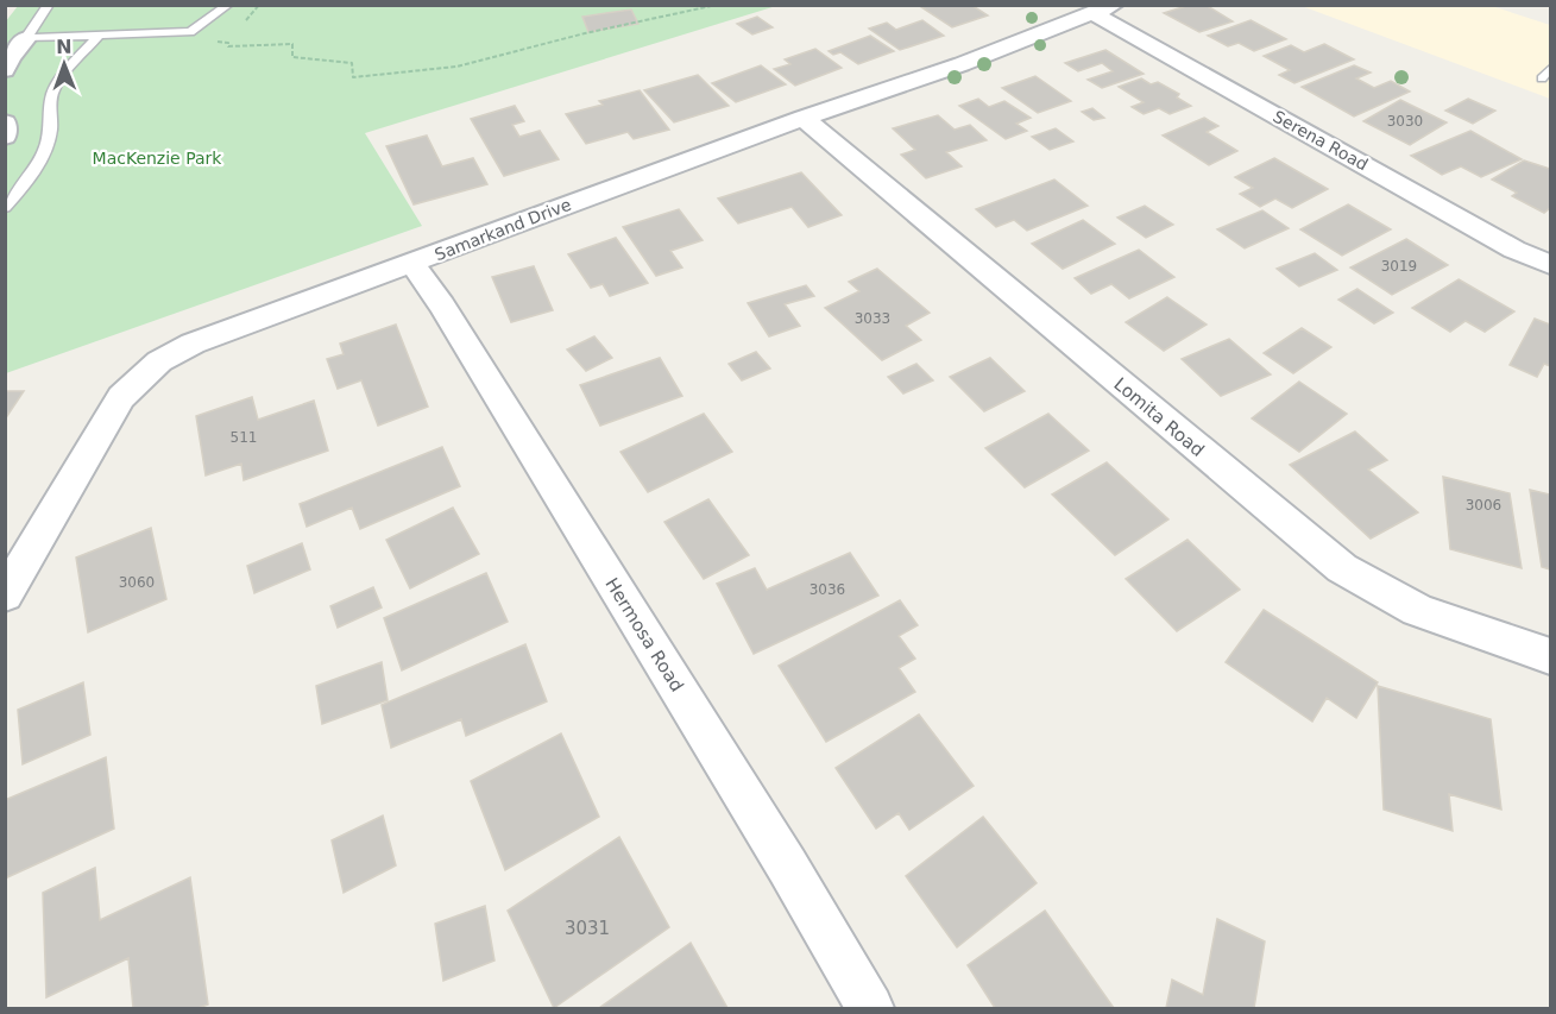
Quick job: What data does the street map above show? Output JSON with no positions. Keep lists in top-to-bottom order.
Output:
{
  "streets": {
    "street": [
      "Serena Road",
      "Samarkand Drive",
      "Lomita Road",
      "Hermosa Road"
    ]
  },
  "crossings": [
    ["Serena Road", "Samarkand Drive"],
    ["Samarkand Drive", "Lomita Road"],
    ["Samarkand Drive", "Hermosa Road"]
  ],
  "parks": ["MacKenzie Park"],
  "house_numbers": [
    "3030",
    "3019",
    "3033",
    "511",
    "3006",
    "3060",
    "3036",
    "3031"
  ],
  "north": "top"
}
